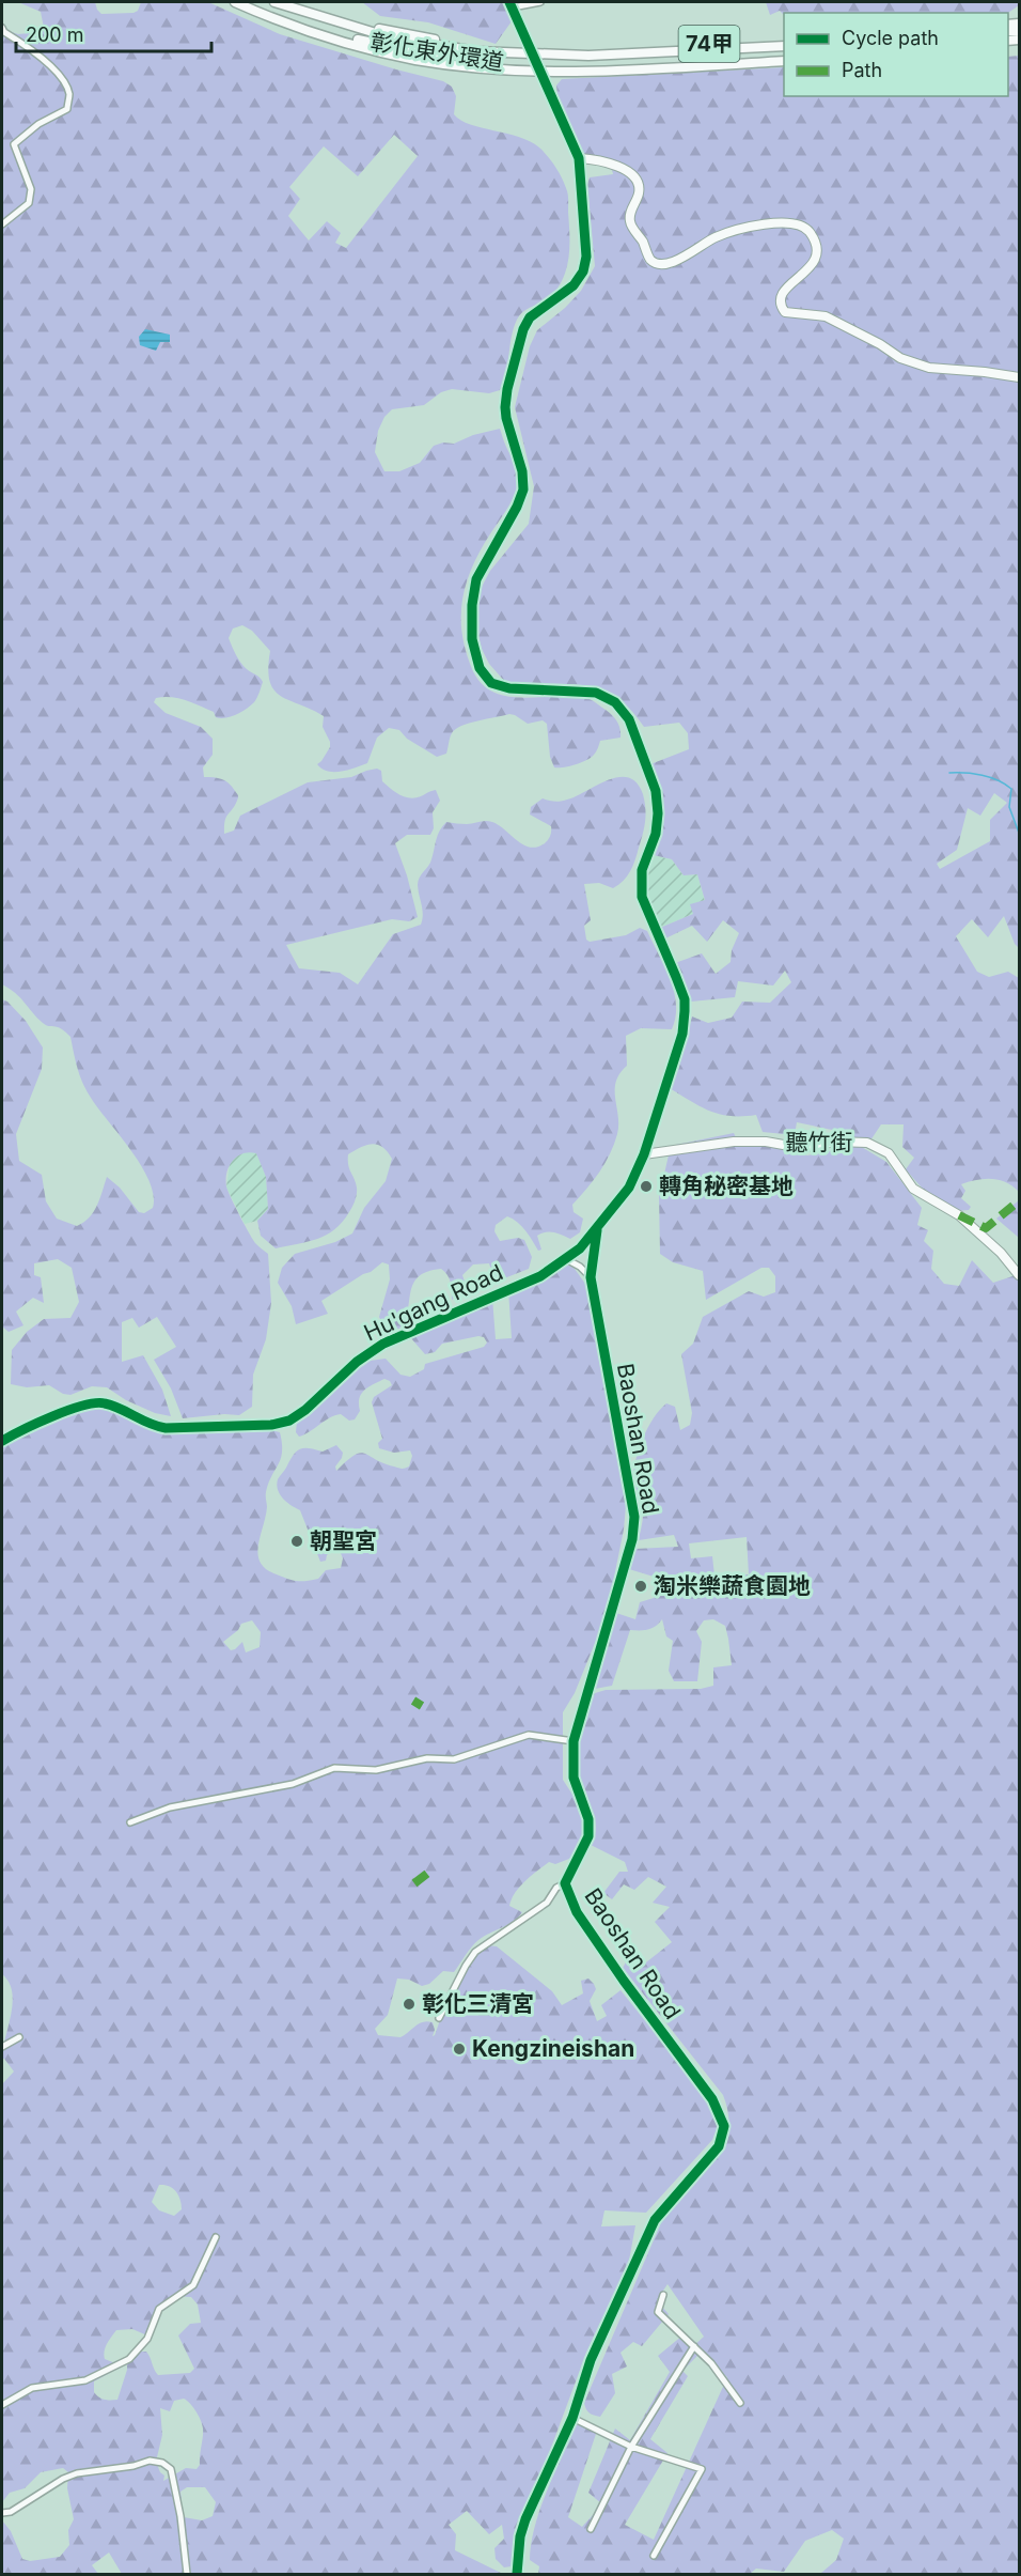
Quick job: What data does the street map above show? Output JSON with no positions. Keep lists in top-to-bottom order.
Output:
{
  "streets": {
    "main road": [
      "74甲",
      "彰化東外環道",
      "聽竹街",
      "Hu'gang Road"
    ],
    "street": ["Baoshan Road"]
  },
  "crossings": [
    ["74甲", "彰化東外環道"],
    ["彰化東外環道", "Hu'gang Road"],
    ["聽竹街", "Hu'gang Road"],
    ["Hu'gang Road", "Baoshan Road"]
  ],
  "places": [
    "轉角秘密基地",
    "朝聖宮",
    "淘米樂蔬食園地",
    "彰化三清宮",
    "Kengzineishan"
  ],
  "legend": ["Cycle path", "Path"],
  "scale_bar": "200 m"
}
